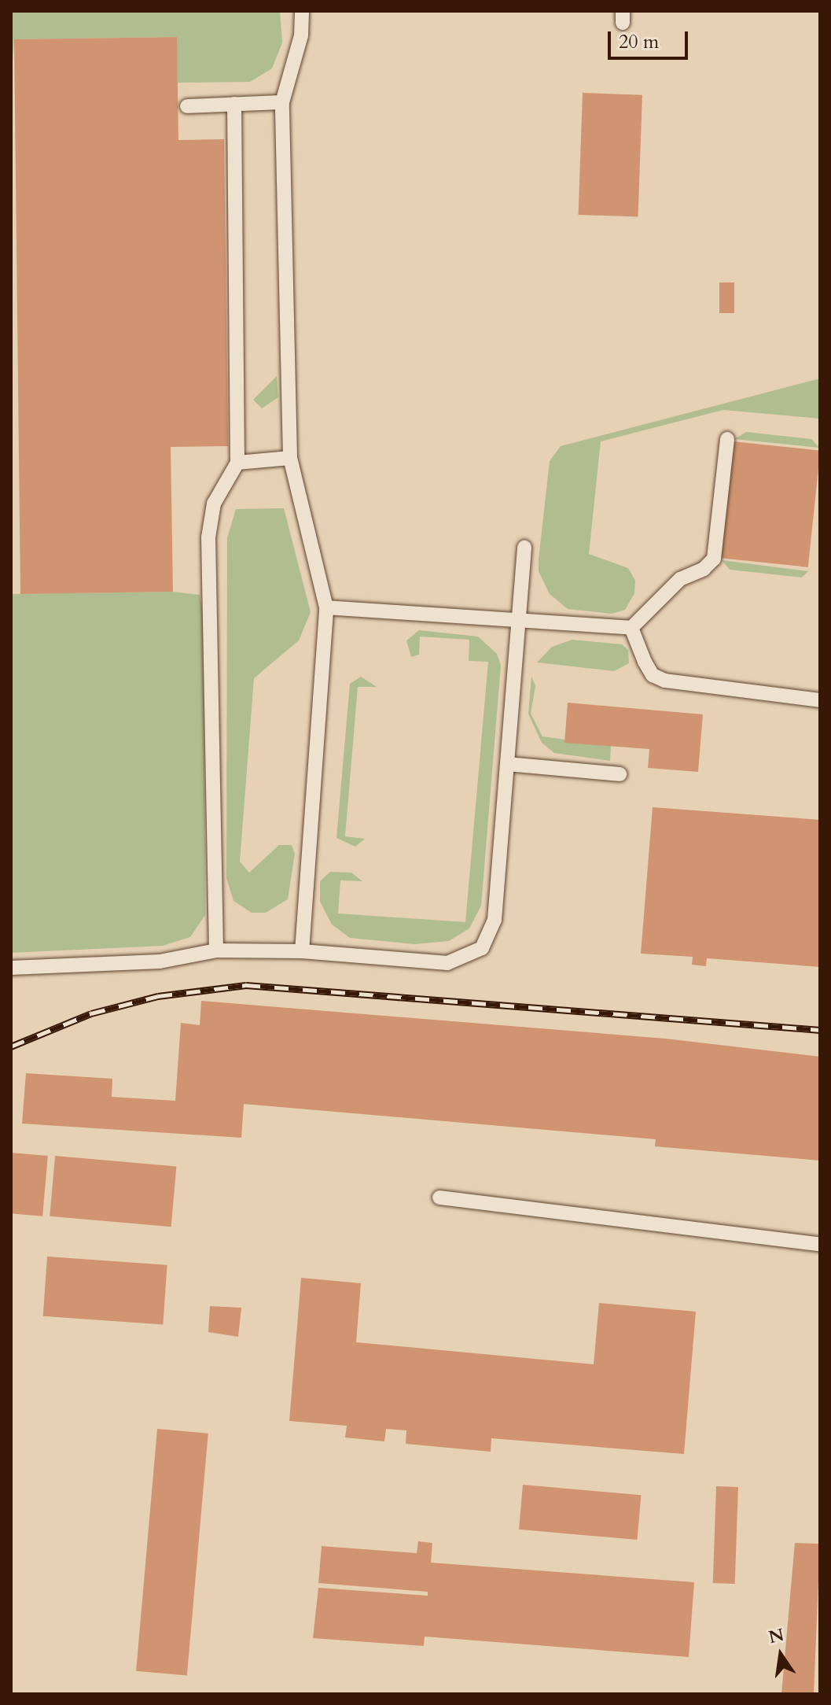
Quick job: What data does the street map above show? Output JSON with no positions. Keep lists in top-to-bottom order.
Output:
{
  "scale_bar": "20 m",
  "north": "top"
}
